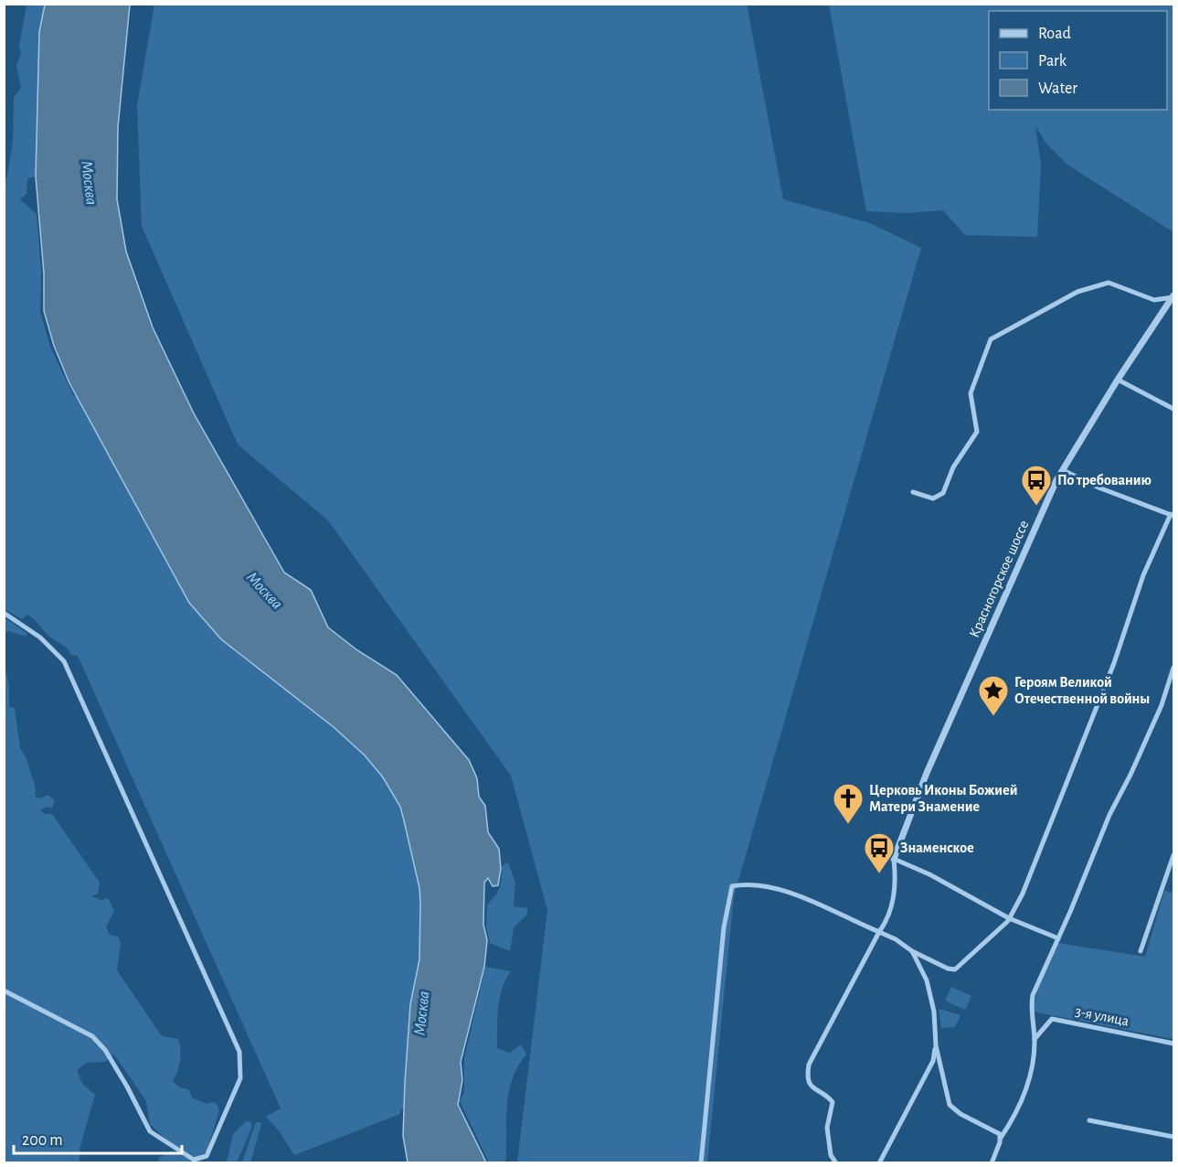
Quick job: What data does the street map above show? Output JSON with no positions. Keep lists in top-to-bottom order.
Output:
{
  "streets": {
    "street": ["Красногорское шоссе", "3-я улица"]
  },
  "water": ["Москва"],
  "places": {
    "bus stop": ["По требованию", "Знаменское"],
    "place": ["Героям Великой Отечественной войны"],
    "church": ["Церковь Иконы Божией Матери Знамение"]
  },
  "legend": ["Road", "Park", "Water"],
  "scale_bar": "200 m"
}
